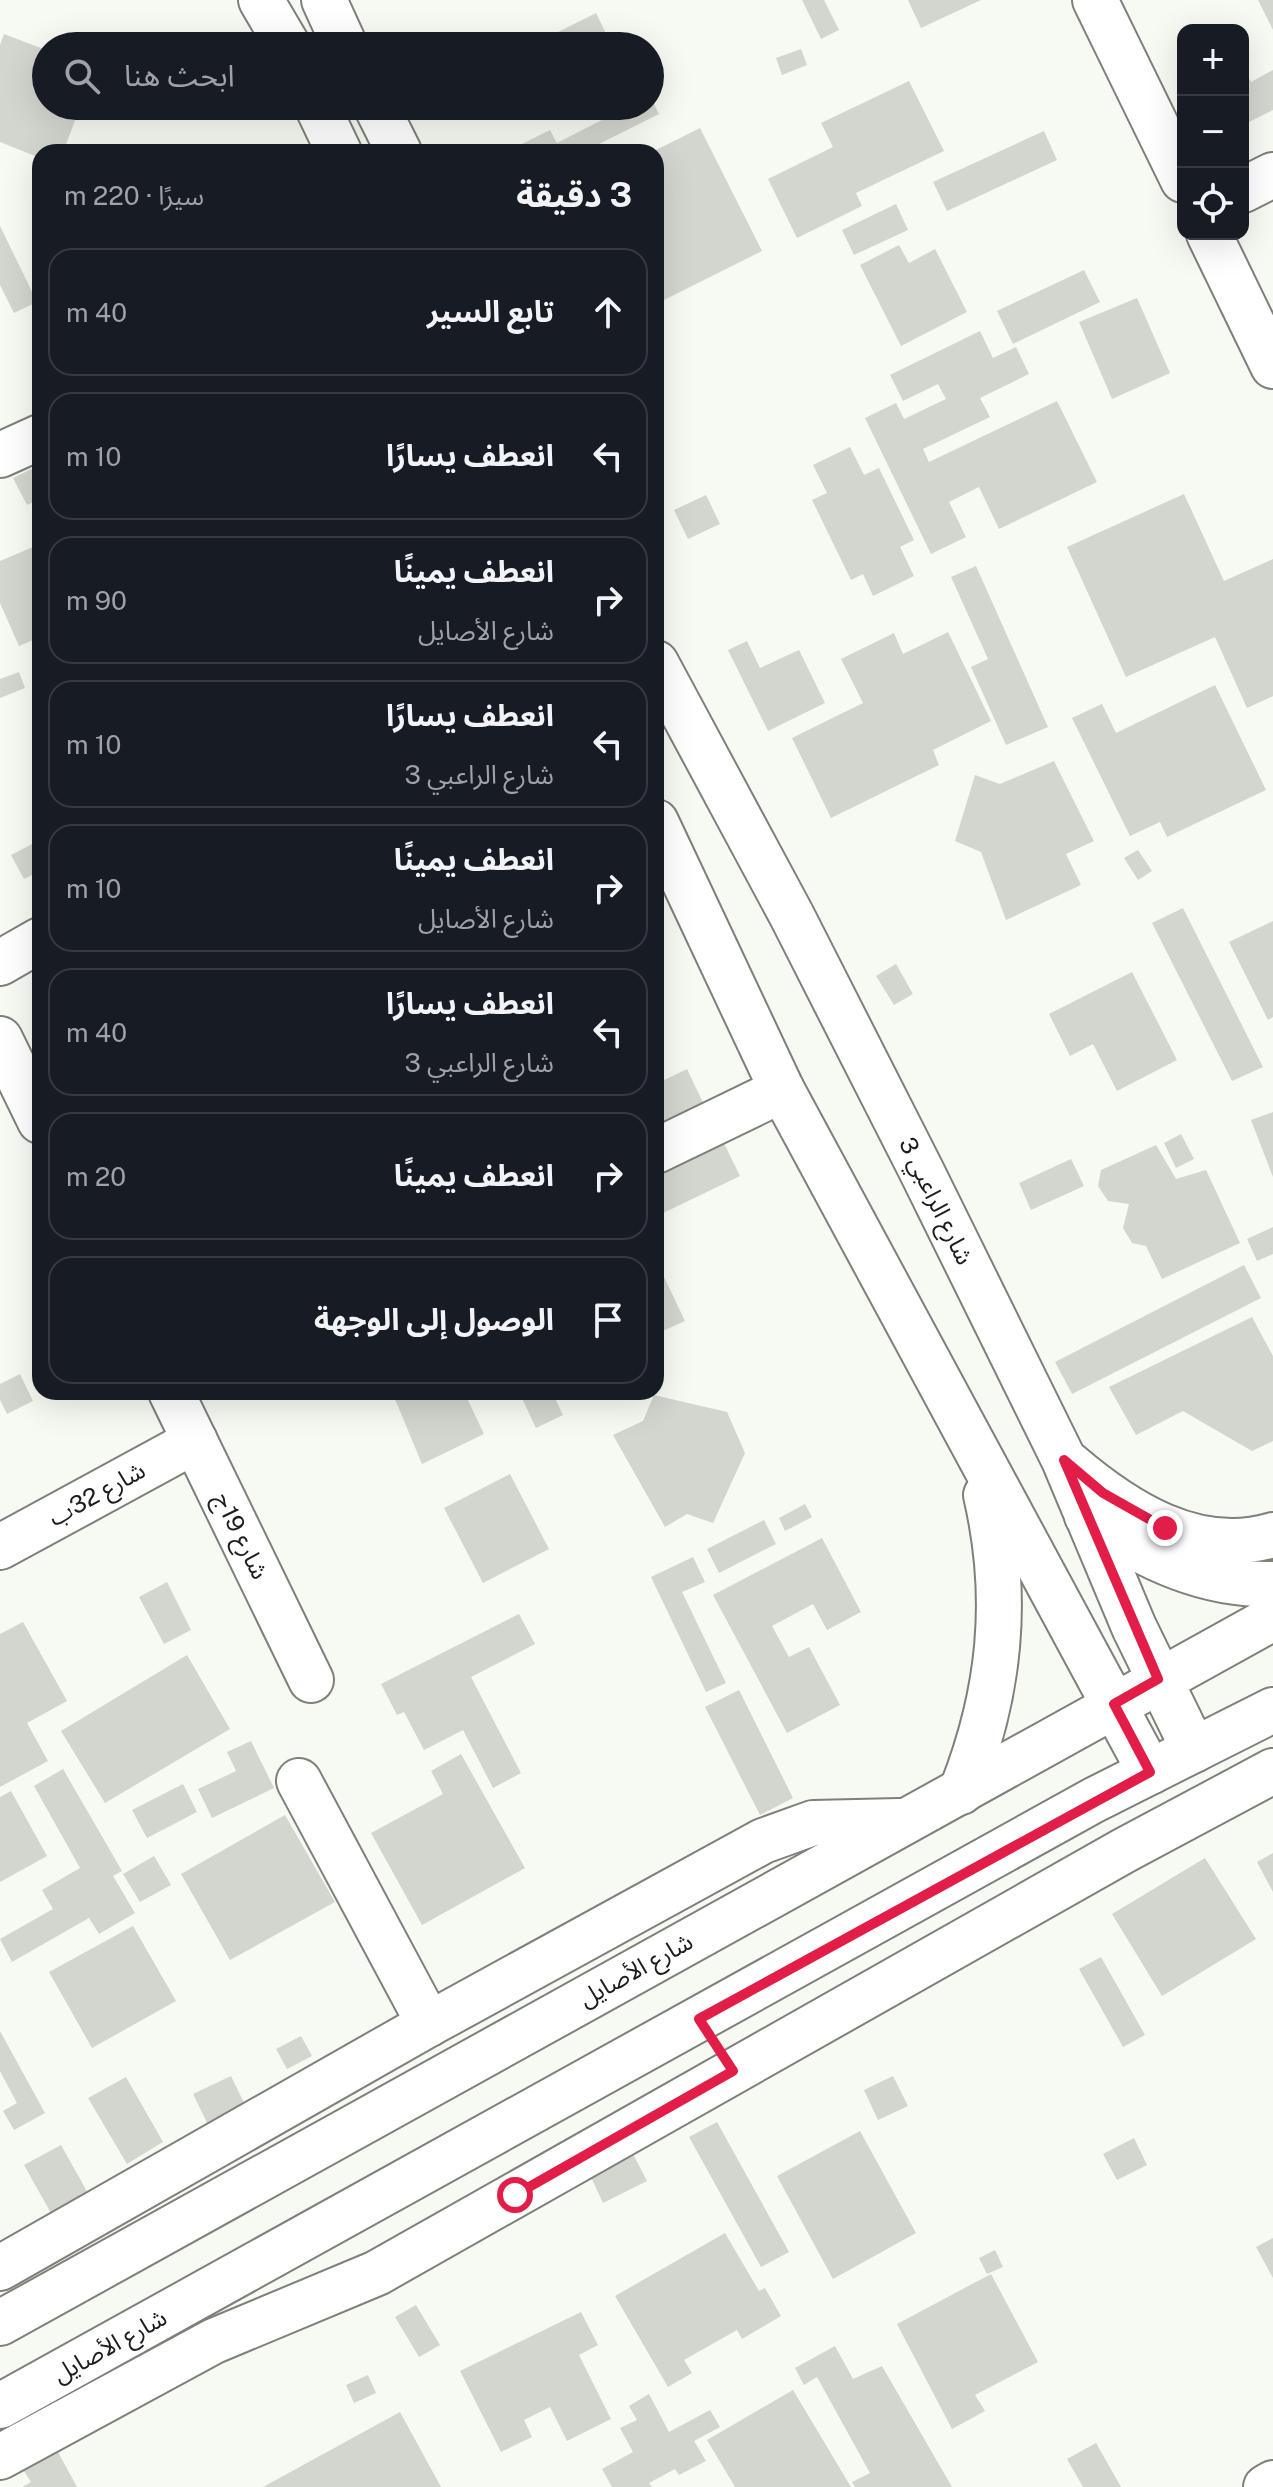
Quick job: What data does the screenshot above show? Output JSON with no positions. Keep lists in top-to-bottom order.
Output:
{
  "streets": {
    "street": [
      "شارع الراعبي 3",
      "شارع 32ب",
      "شارع 19ج",
      "شارع الأصايل"
    ]
  },
  "crossings": [
    ["شارع الراعبي 3", "شارع الأصايل"],
    ["شارع 32ب", "شارع 19ج"]
  ],
  "page": {
    "map_buttons": ["+", "−"],
    "search": "ابحث هنا",
    "heading": ["3 دقيقة", "سيرًا · 220 m"],
    "list": [
      ["تابع السير", "40 m"],
      ["انعطف يسارًا", "10 m"],
      ["انعطف يمينًا", "شارع الأصايل", "90 m"],
      ["انعطف يسارًا", "شارع الراعبي 3", "10 m"],
      ["انعطف يمينًا", "شارع الأصايل", "10 m"],
      ["انعطف يسارًا", "شارع الراعبي 3", "40 m"],
      ["انعطف يمينًا", "20 m"],
      "الوصول إلى الوجهة"
    ]
  }
}
